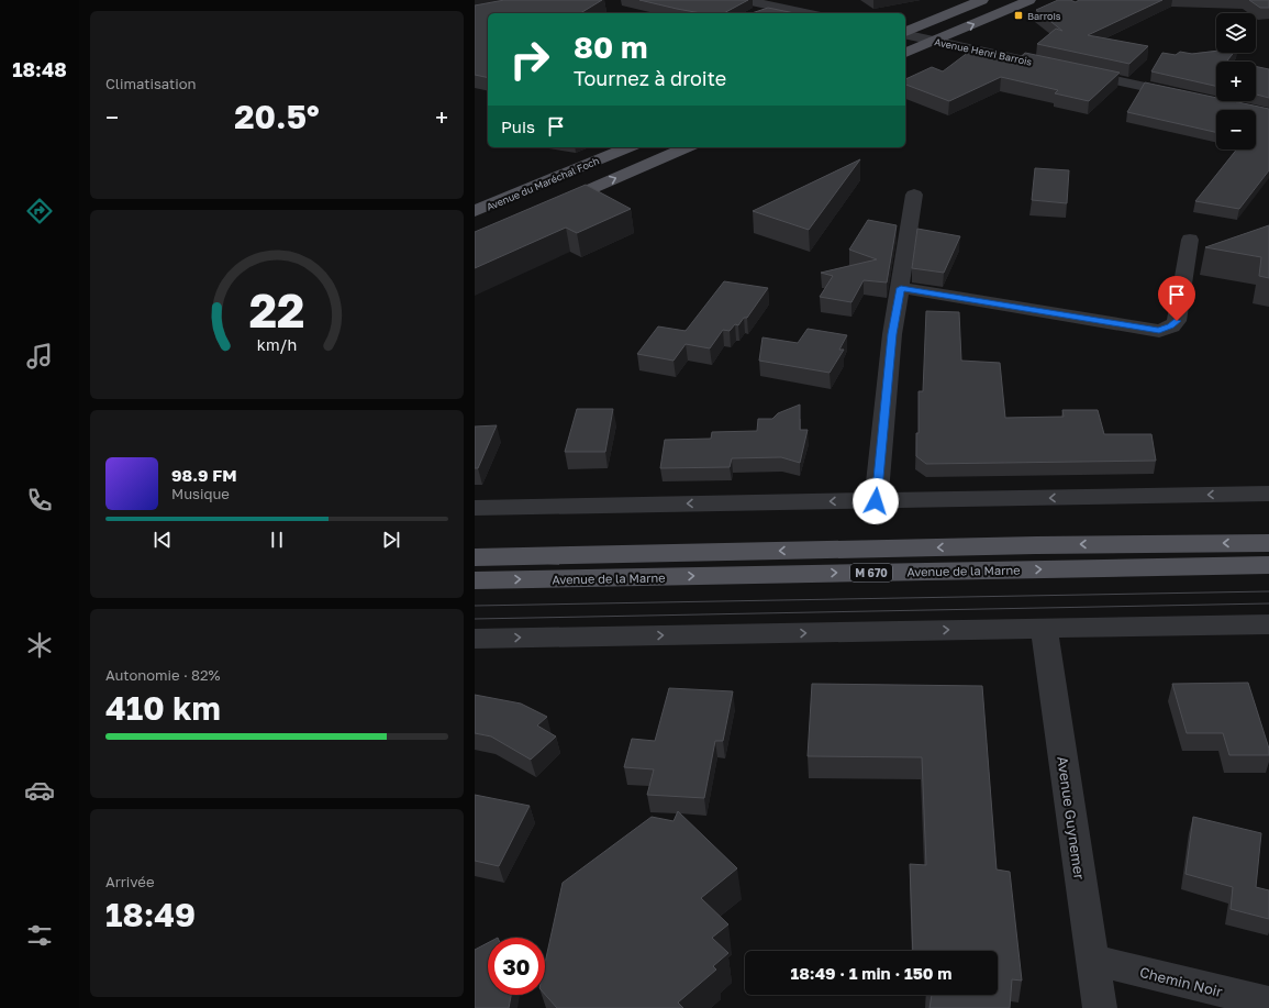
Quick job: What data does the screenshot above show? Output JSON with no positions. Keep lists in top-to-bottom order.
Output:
{
  "streets": {
    "main road": ["Avenue du Maréchal Foch", "Avenue de la Marne", "M 670"],
    "street": ["Avenue Henri Barrois", "Avenue Guynemer", "Chemin Noir"]
  },
  "crossings": [
    ["Avenue Guynemer", "Chemin Noir"]
  ],
  "places": {
    "transit": ["Barrois"]
  },
  "page": {
    "tabs": "18:48",
    "tile": [
      "Climatisation",
      ["Autonomie · 82%", "410 km"],
      ["Arrivée", "18:49"]
    ],
    "map_buttons": ["+", "−"],
    "turn": ["80 m", "Tournez à droite"],
    "heat": ["−", "20.5°", "+"],
    "then": "Puis",
    "song": ["98.9 FM", "Musique"],
    "limit": "30",
    "trip": "18:49 · 1 min · 150 m",
    "gauge": ["22", "km/h"]
  }
}
